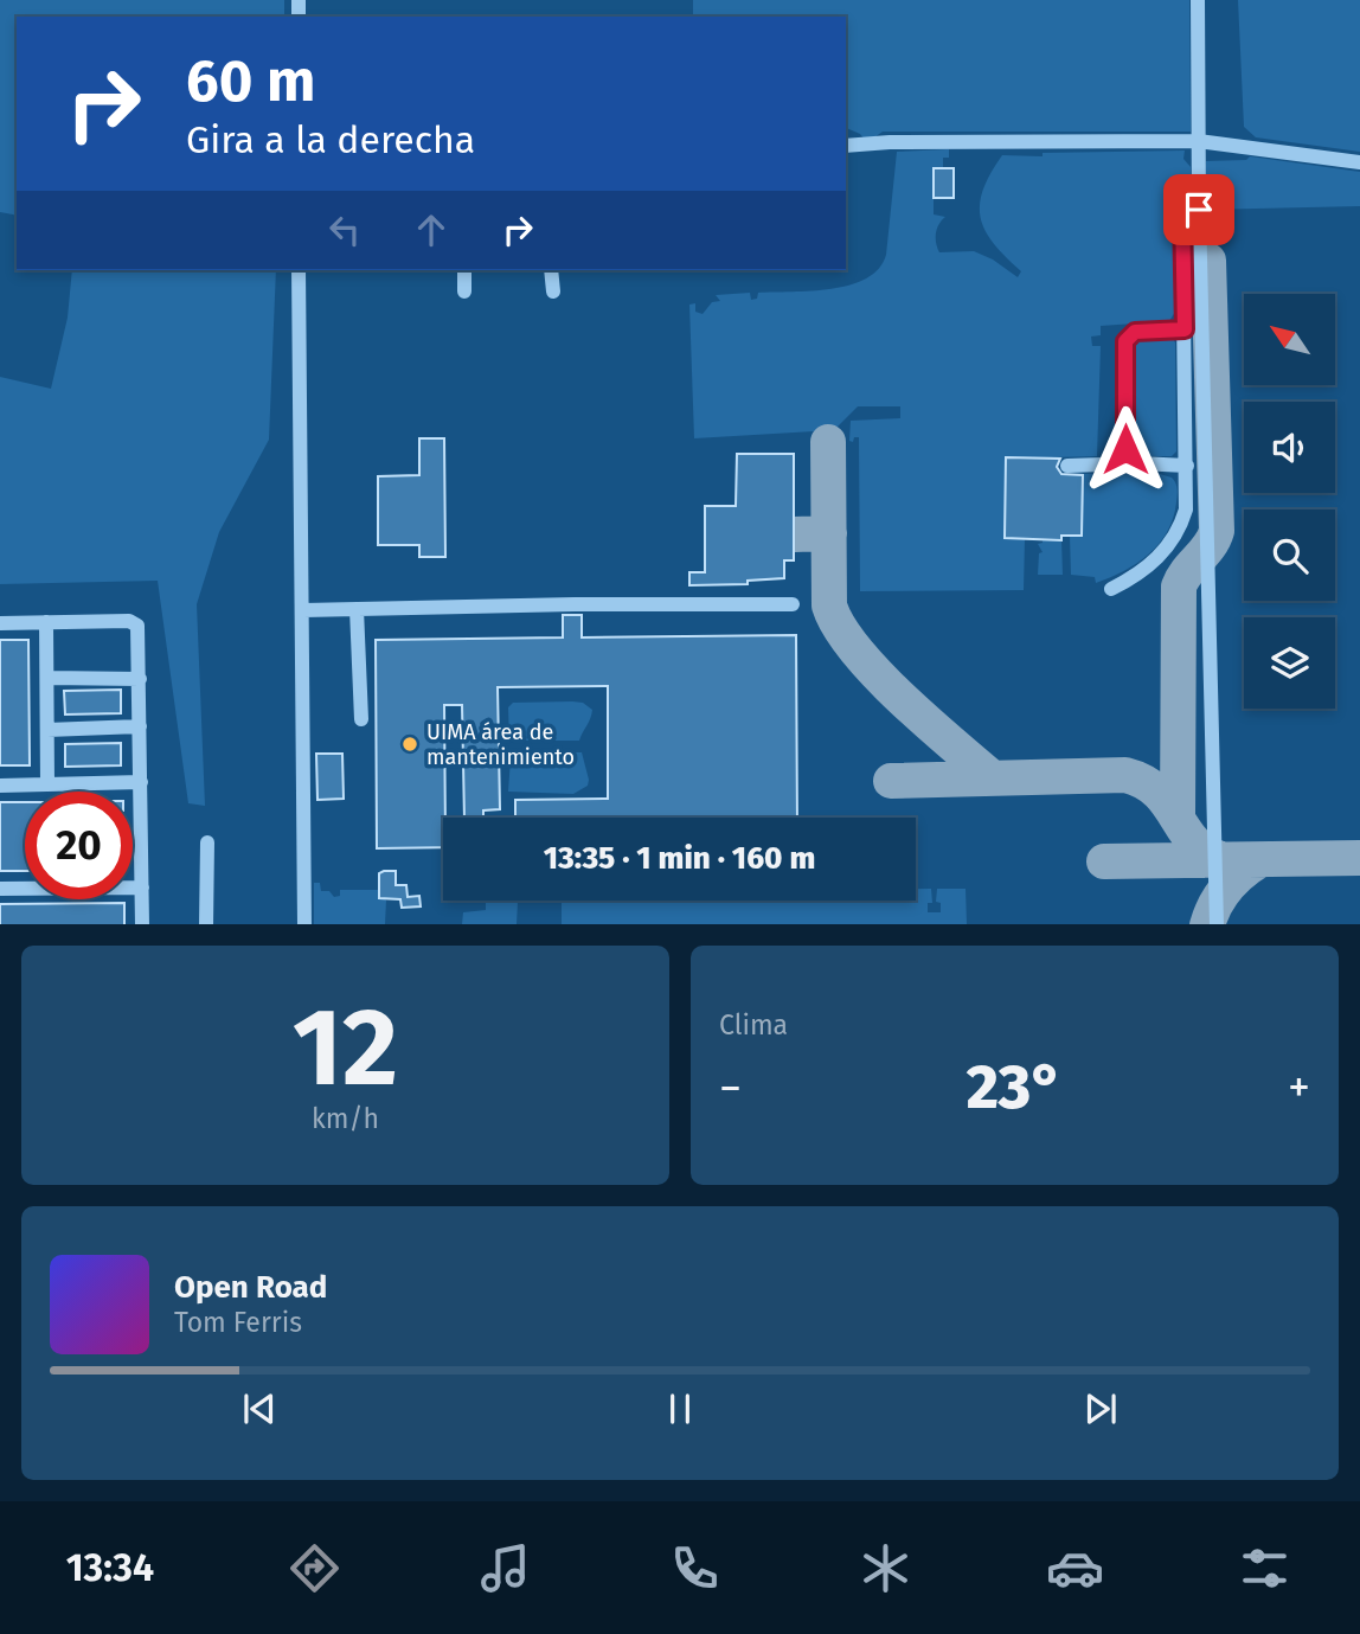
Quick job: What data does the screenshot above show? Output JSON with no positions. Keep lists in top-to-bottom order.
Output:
{
  "places": ["UIMA área de mantenimiento"],
  "north": "top left",
  "page": {
    "turn": ["60 m", "Gira a la derecha"],
    "limit": "20",
    "trip": "13:35 · 1 min · 160 m",
    "tile": [
      ["12", "km/h"],
      "Clima"
    ],
    "heat": ["−", "23°", "+"],
    "song": ["Open Road", "Tom Ferris"],
    "tabs": "13:34"
  }
}
